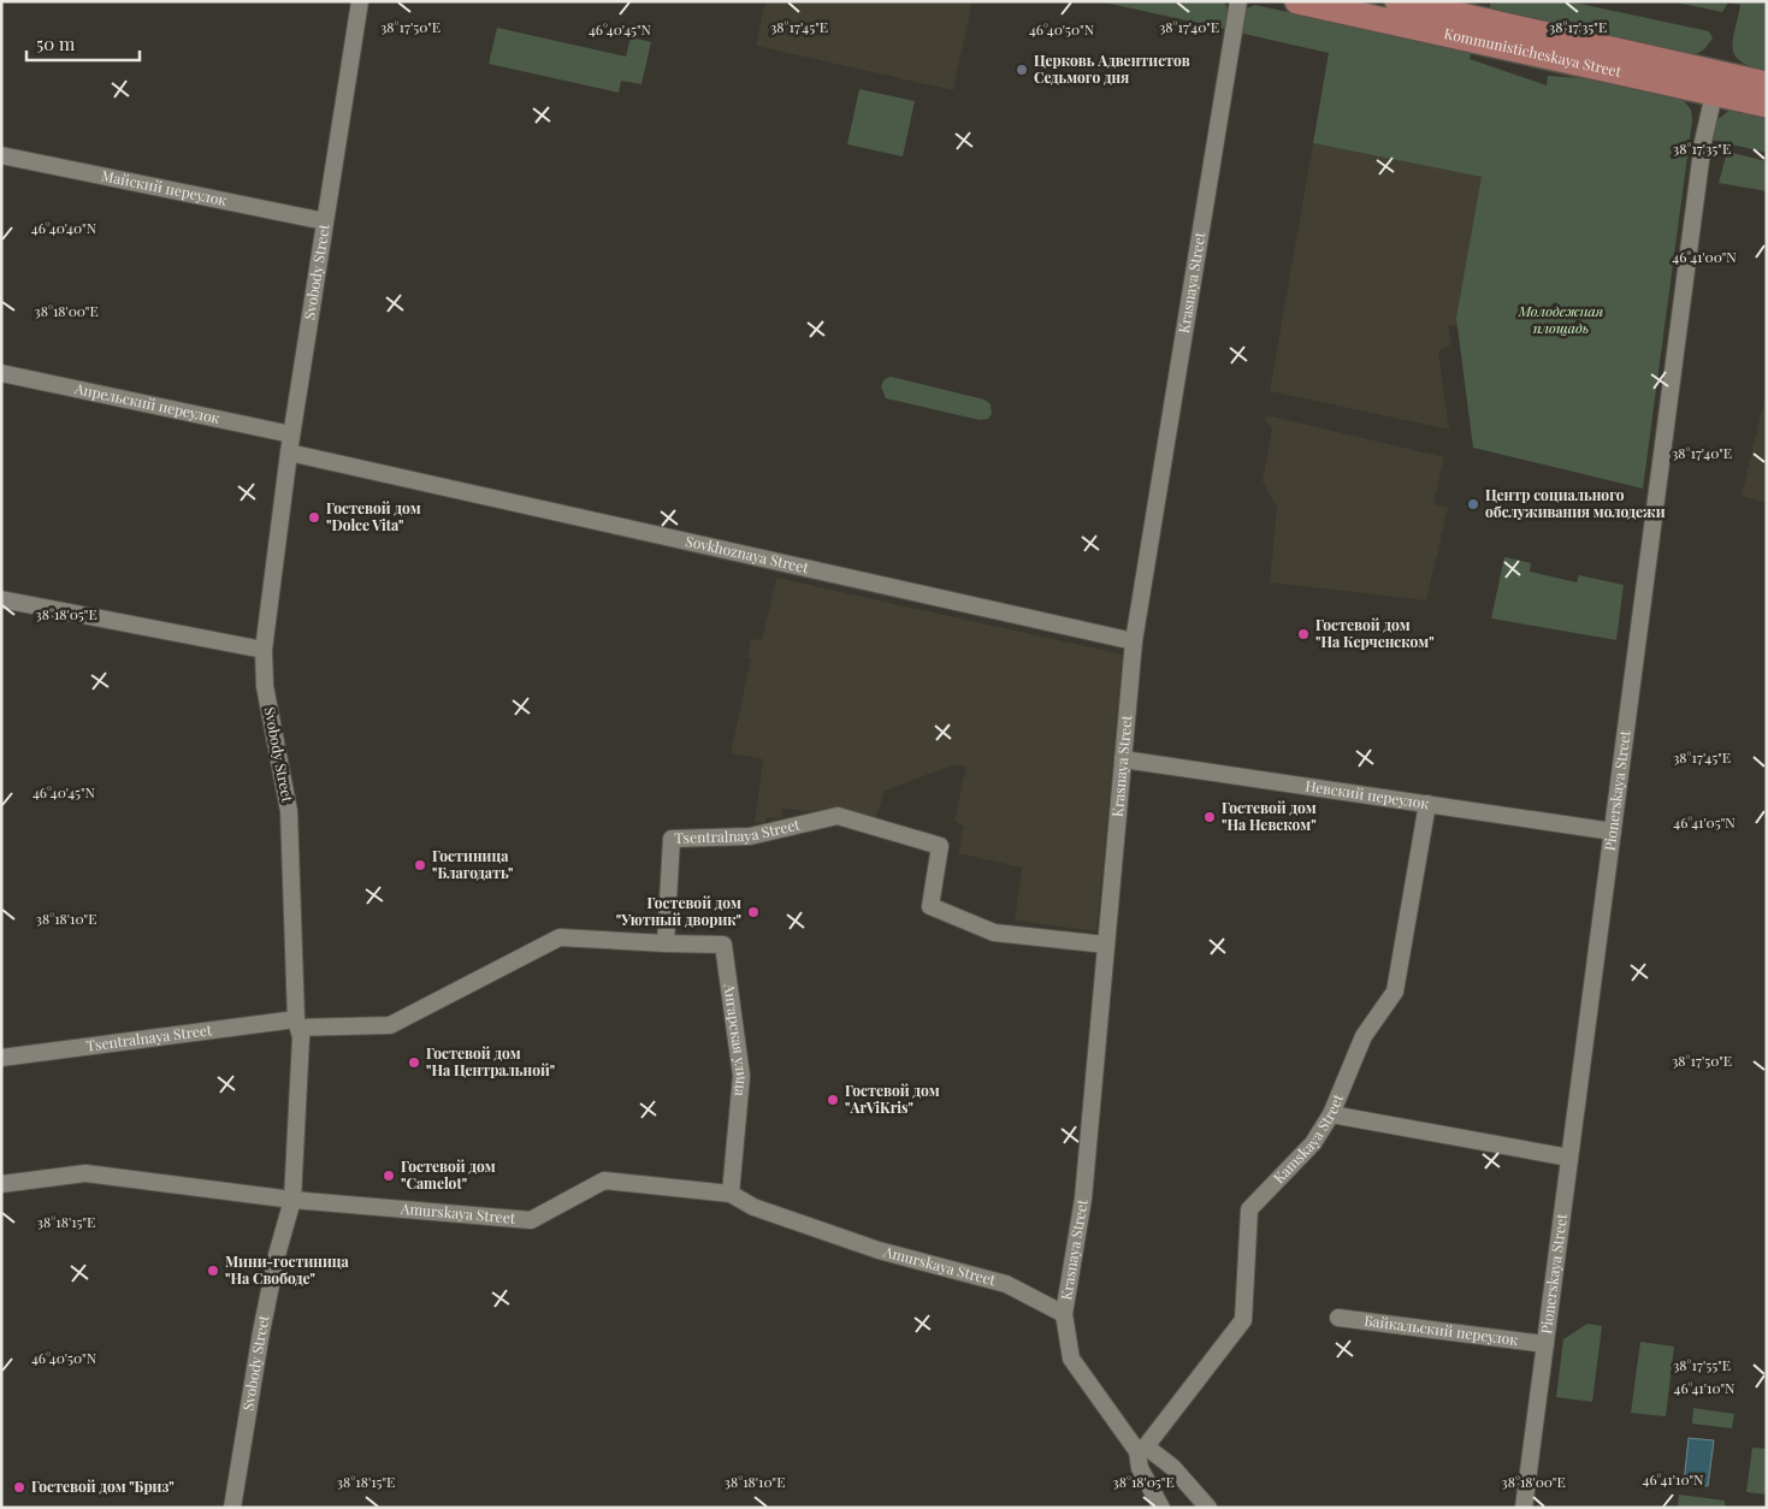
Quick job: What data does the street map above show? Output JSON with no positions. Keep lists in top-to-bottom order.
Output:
{
  "streets": {
    "main road": ["Kommunisticheskaya Street"],
    "street": [
      "Майский переулок",
      "Svobody Street",
      "Krasnaya Street",
      "Апрельский переулок",
      "Sovkhoznaya Street",
      "Pionerskaya Street",
      "Невский переулок",
      "Tsentralnaya Street",
      "Ангарская улица",
      "Kamskaya Street",
      "Amurskaya Street",
      "Байкальский переулок"
    ]
  },
  "crossings": [
    ["Kommunisticheskaya Street", "Pionerskaya Street"],
    ["Майский переулок", "Svobody Street"],
    ["Svobody Street", "Апрельский переулок"],
    ["Svobody Street", "Sovkhoznaya Street"],
    ["Svobody Street", "Tsentralnaya Street"],
    ["Svobody Street", "Amurskaya Street"],
    ["Krasnaya Street", "Sovkhoznaya Street"],
    ["Krasnaya Street", "Невский переулок"],
    ["Krasnaya Street", "Tsentralnaya Street"],
    ["Krasnaya Street", "Kamskaya Street"],
    ["Krasnaya Street", "Amurskaya Street"],
    ["Pionerskaya Street", "Невский переулок"],
    ["Pionerskaya Street", "Байкальский переулок"],
    ["Невский переулок", "Kamskaya Street"],
    ["Tsentralnaya Street", "Ангарская улица"],
    ["Ангарская улица", "Amurskaya Street"]
  ],
  "parks": ["Молодежная площадь"],
  "places": [
    "Церковь Адвентистов Седьмого дня",
    "Центр социального обслуживания молодежи",
    "Гостевой дом \"Dolce Vita\"",
    "Гостевой дом \"На Керченском\"",
    "Гостевой дом \"На Невском\"",
    "Гостиница \"Благодать\"",
    "Гостевой дом \"Уютный дворик\"",
    "Гостевой дом \"На Центральной\"",
    "Гостевой дом \"ArViKris\"",
    "Гостевой дом \"Camelot\"",
    "Мини-гостиница \"На Свободе\"",
    "Гостевой дом \"Бриз\""
  ],
  "scale_bar": "50 m",
  "coordinates": [
    "38°17'50\"E",
    "38°17'45\"E",
    "38°17'40\"E",
    "38°17'35\"E",
    "46°40'45\"N",
    "46°40'50\"N",
    "46°40'40\"N",
    "46°41'00\"N",
    "38°18'00\"E",
    "38°18'05\"E",
    "46°41'05\"N",
    "38°18'10\"E",
    "38°18'15\"E",
    "38°17'55\"E",
    "46°41'10\"N"
  ]
}
